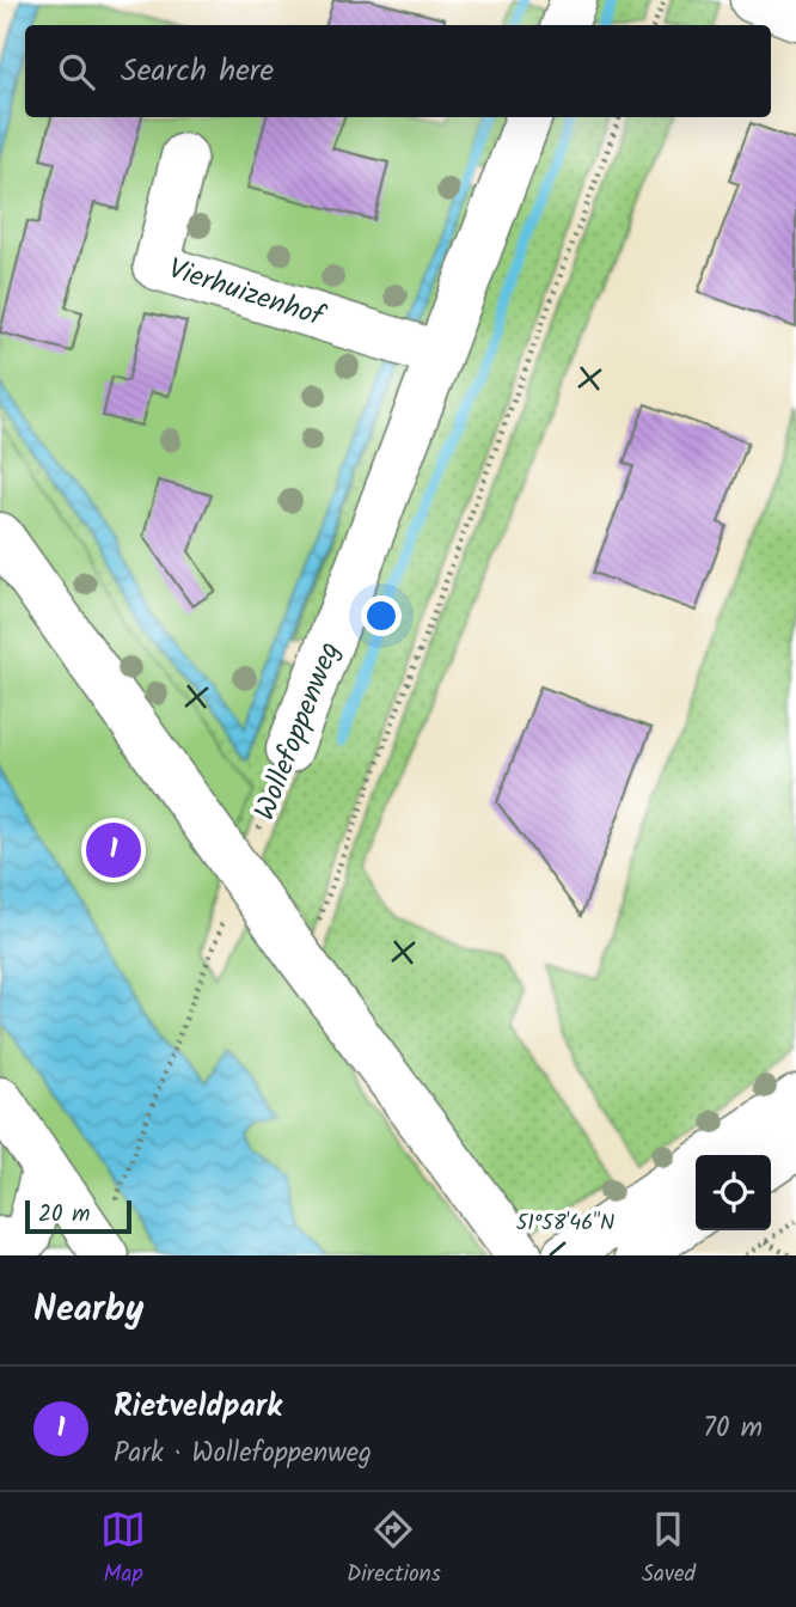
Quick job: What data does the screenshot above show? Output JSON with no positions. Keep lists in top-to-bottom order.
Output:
{
  "streets": {
    "street": ["Vierhuizenhof", "Wollefoppenweg"]
  },
  "crossings": [
    ["Vierhuizenhof", "Wollefoppenweg"]
  ],
  "scale_bar": "20 m",
  "page": {
    "search": "Search here",
    "pins": "1",
    "scale": "20 m",
    "heading": "Nearby",
    "list": [
      {
        "mark": "1",
        "name": "Rietveldpark",
        "note": "Park · Wollefoppenweg",
        "value": "70 m"
      }
    ],
    "nav": ["Map", "Directions", "Saved"]
  },
  "coordinates": ["51°58'46\"N"]
}
